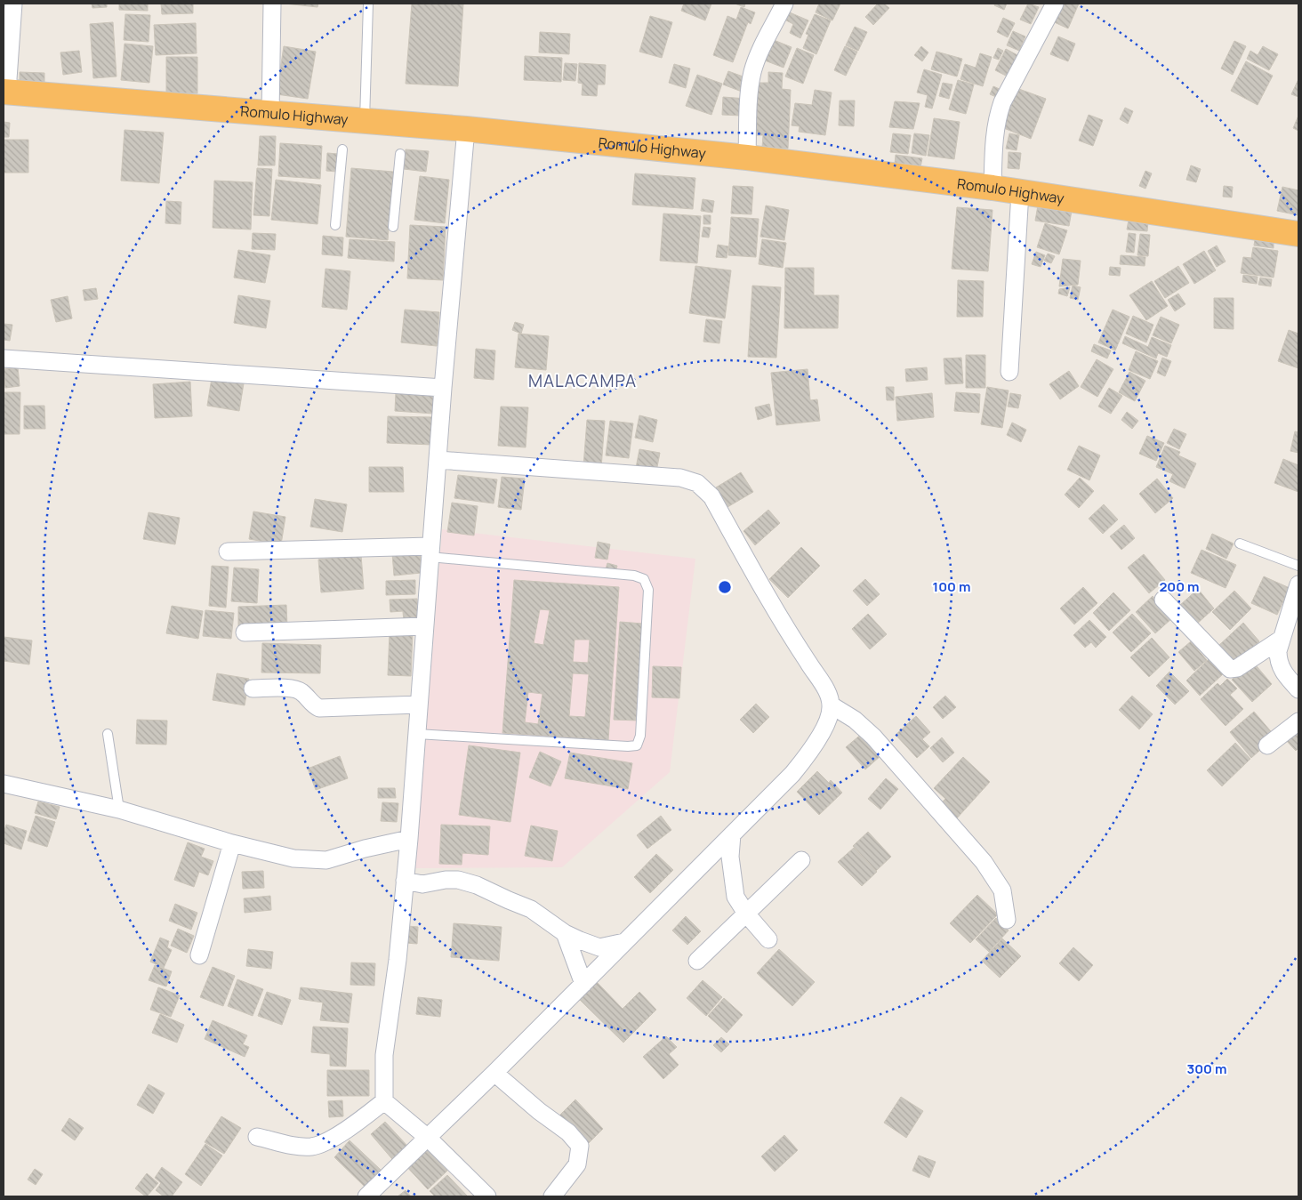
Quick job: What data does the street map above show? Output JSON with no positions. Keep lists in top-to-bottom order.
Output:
{
  "streets": {
    "highway": ["Romulo Highway"]
  },
  "districts": ["MALACAMPA"],
  "rings": ["100 m", "200 m", "300 m"]
}
